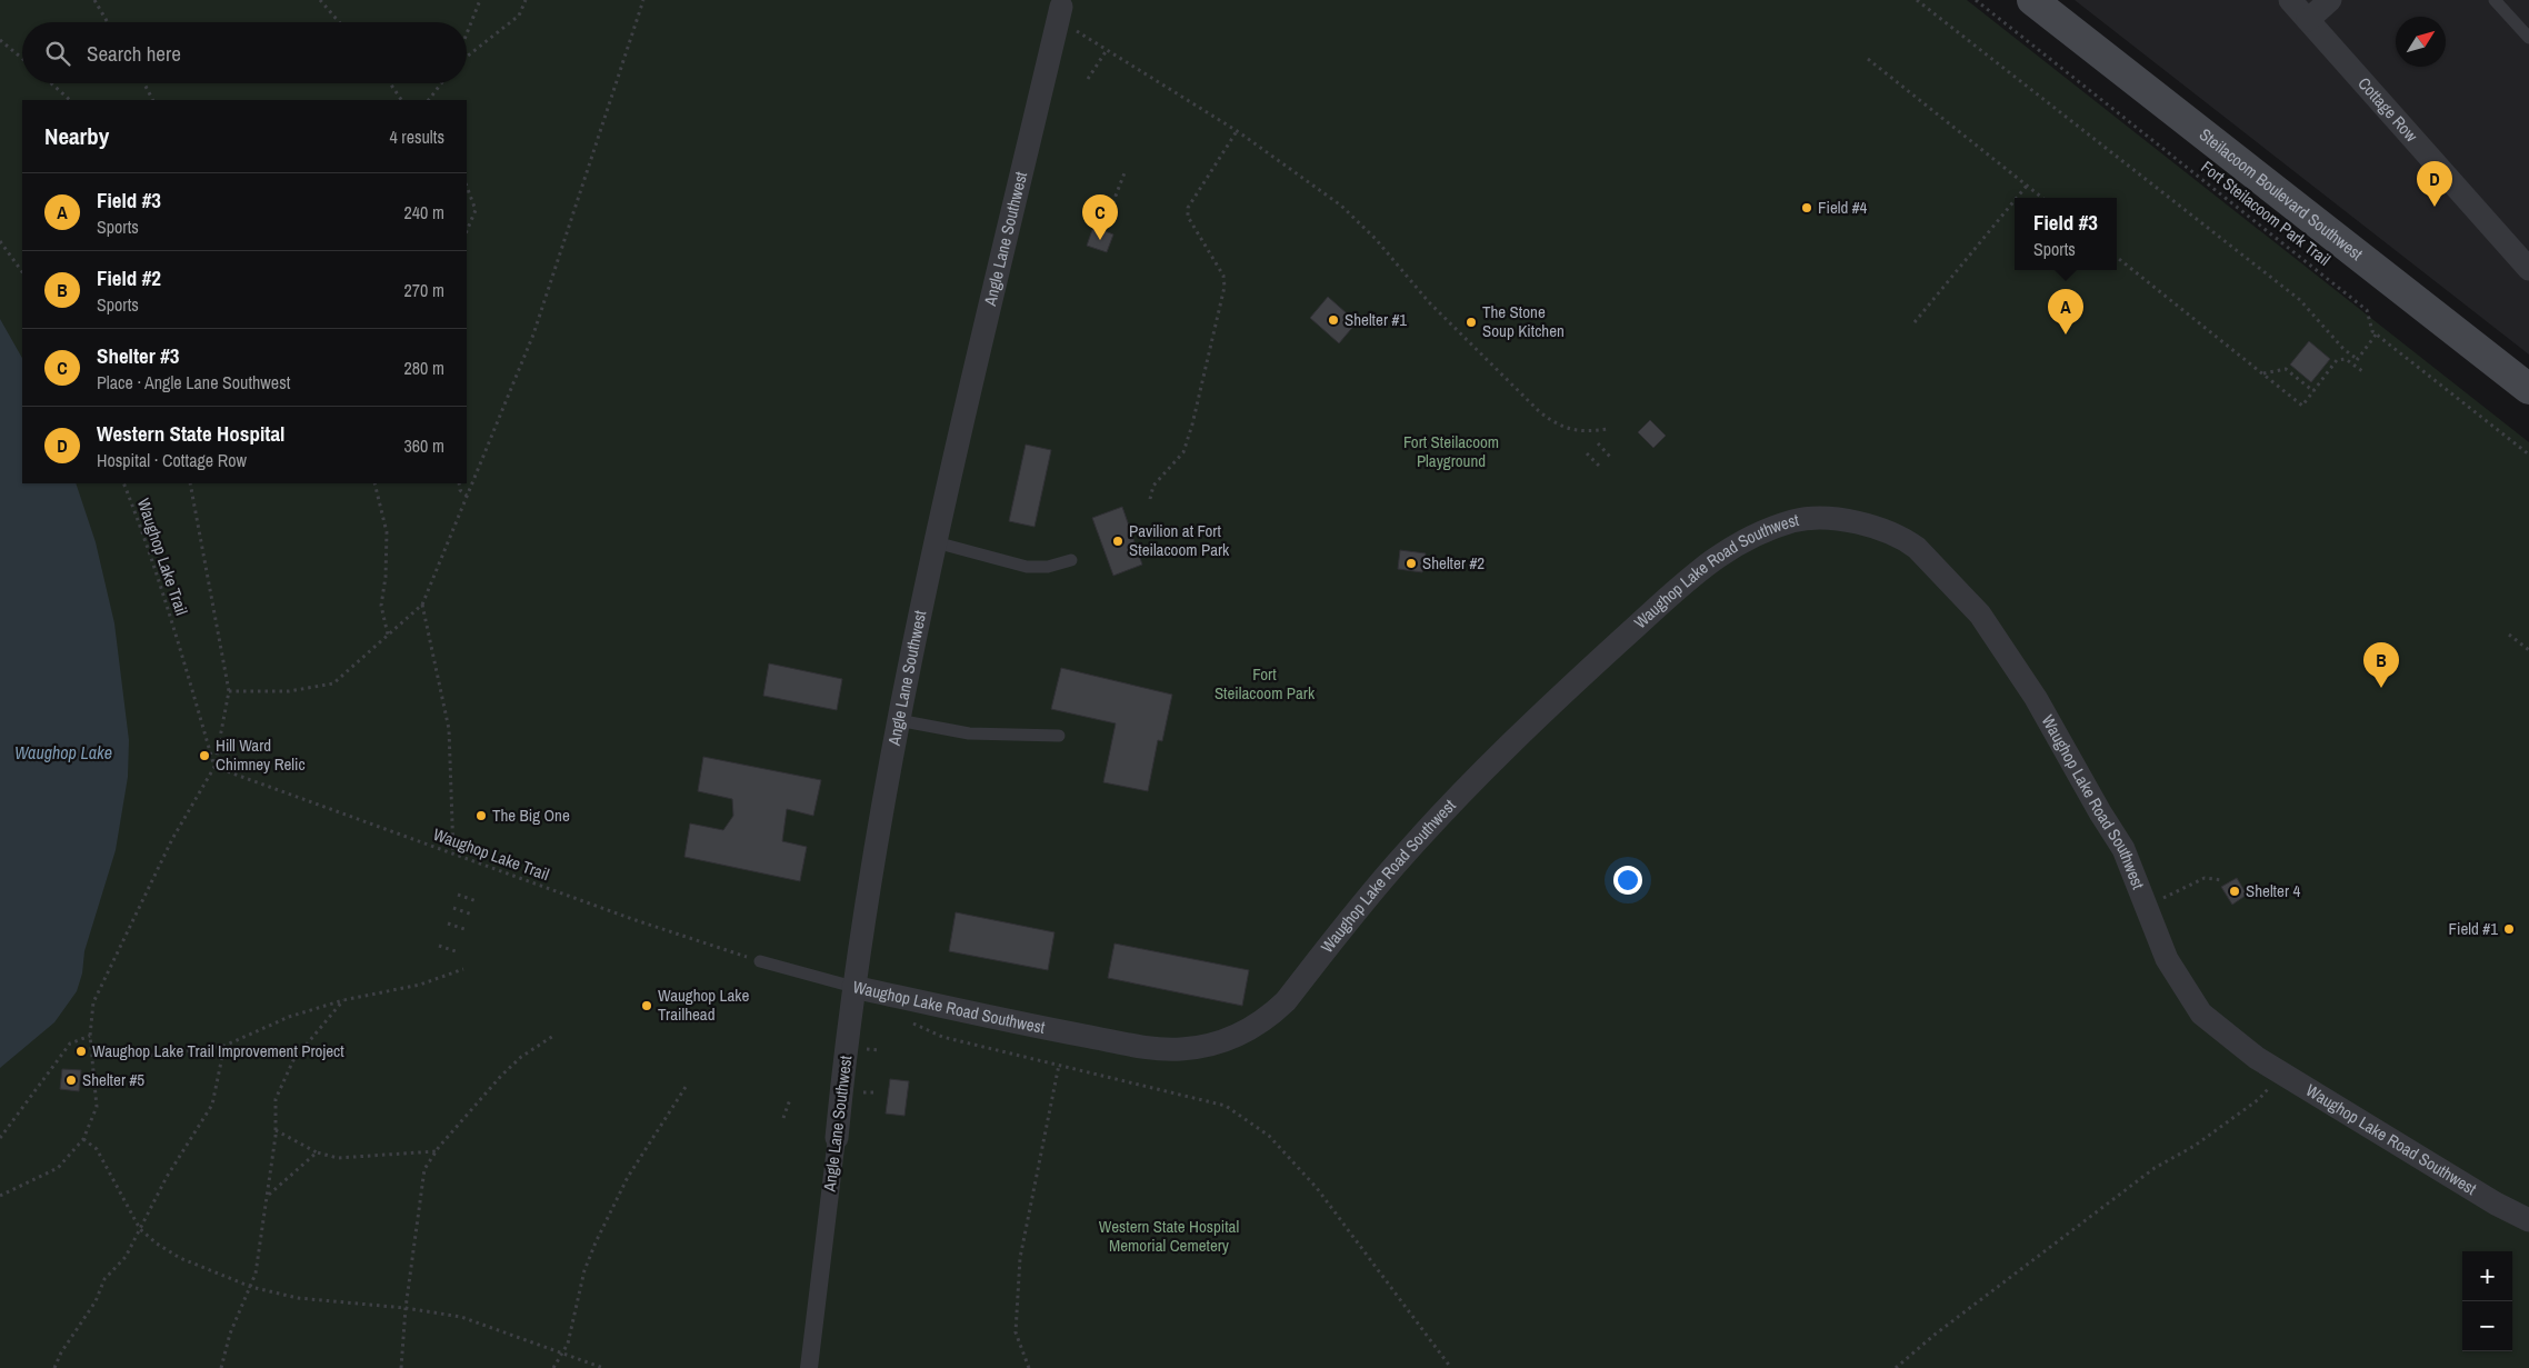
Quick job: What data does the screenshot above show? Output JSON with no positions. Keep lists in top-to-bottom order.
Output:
{
  "streets": {
    "main road": ["Steilacoom Boulevard Southwest"],
    "street": ["Cottage Row", "Angle Lane Southwest", "Waughop Lake Road Southwest"],
    "path": ["Fort Steilacoom Park Trail", "Waughop Lake Trail"]
  },
  "crossings": [
    ["Angle Lane Southwest", "Waughop Lake Road Southwest"],
    ["Waughop Lake Trail", "Waughop Lake Road Southwest"]
  ],
  "water": ["Waughop Lake"],
  "parks": ["Fort Steilacoom Playground", "Fort Steilacoom Park", "Western State Hospital Memorial Cemetery"],
  "places": [
    "Field #4",
    "Shelter #1",
    "The Stone Soup Kitchen",
    "Pavilion at Fort Steilacoom Park",
    "Shelter #2",
    "Hill Ward Chimney Relic",
    "The Big One",
    "Shelter 4",
    "Field #1",
    "Waughop Lake Trailhead",
    "Waughop Lake Trail Improvement Project",
    "Shelter #5"
  ],
  "north": "top right",
  "page": {
    "search": "Search here",
    "heading": ["Nearby", "4 results"],
    "pins": [
      "D",
      "C",
      "A",
      "B"
    ],
    "list": [
      {
        "mark": "A",
        "name": "Field #3",
        "note": "Sports",
        "value": "240 m"
      },
      {
        "mark": "B",
        "name": "Field #2",
        "note": "Sports",
        "value": "270 m"
      },
      {
        "mark": "C",
        "name": "Shelter #3",
        "note": "Place · Angle Lane Southwest",
        "value": "280 m"
      },
      {
        "mark": "D",
        "name": "Western State Hospital",
        "note": "Hospital · Cottage Row",
        "value": "360 m"
      }
    ],
    "popup": ["Field #3", "Sports"],
    "map_buttons": ["+", "−"]
  }
}
